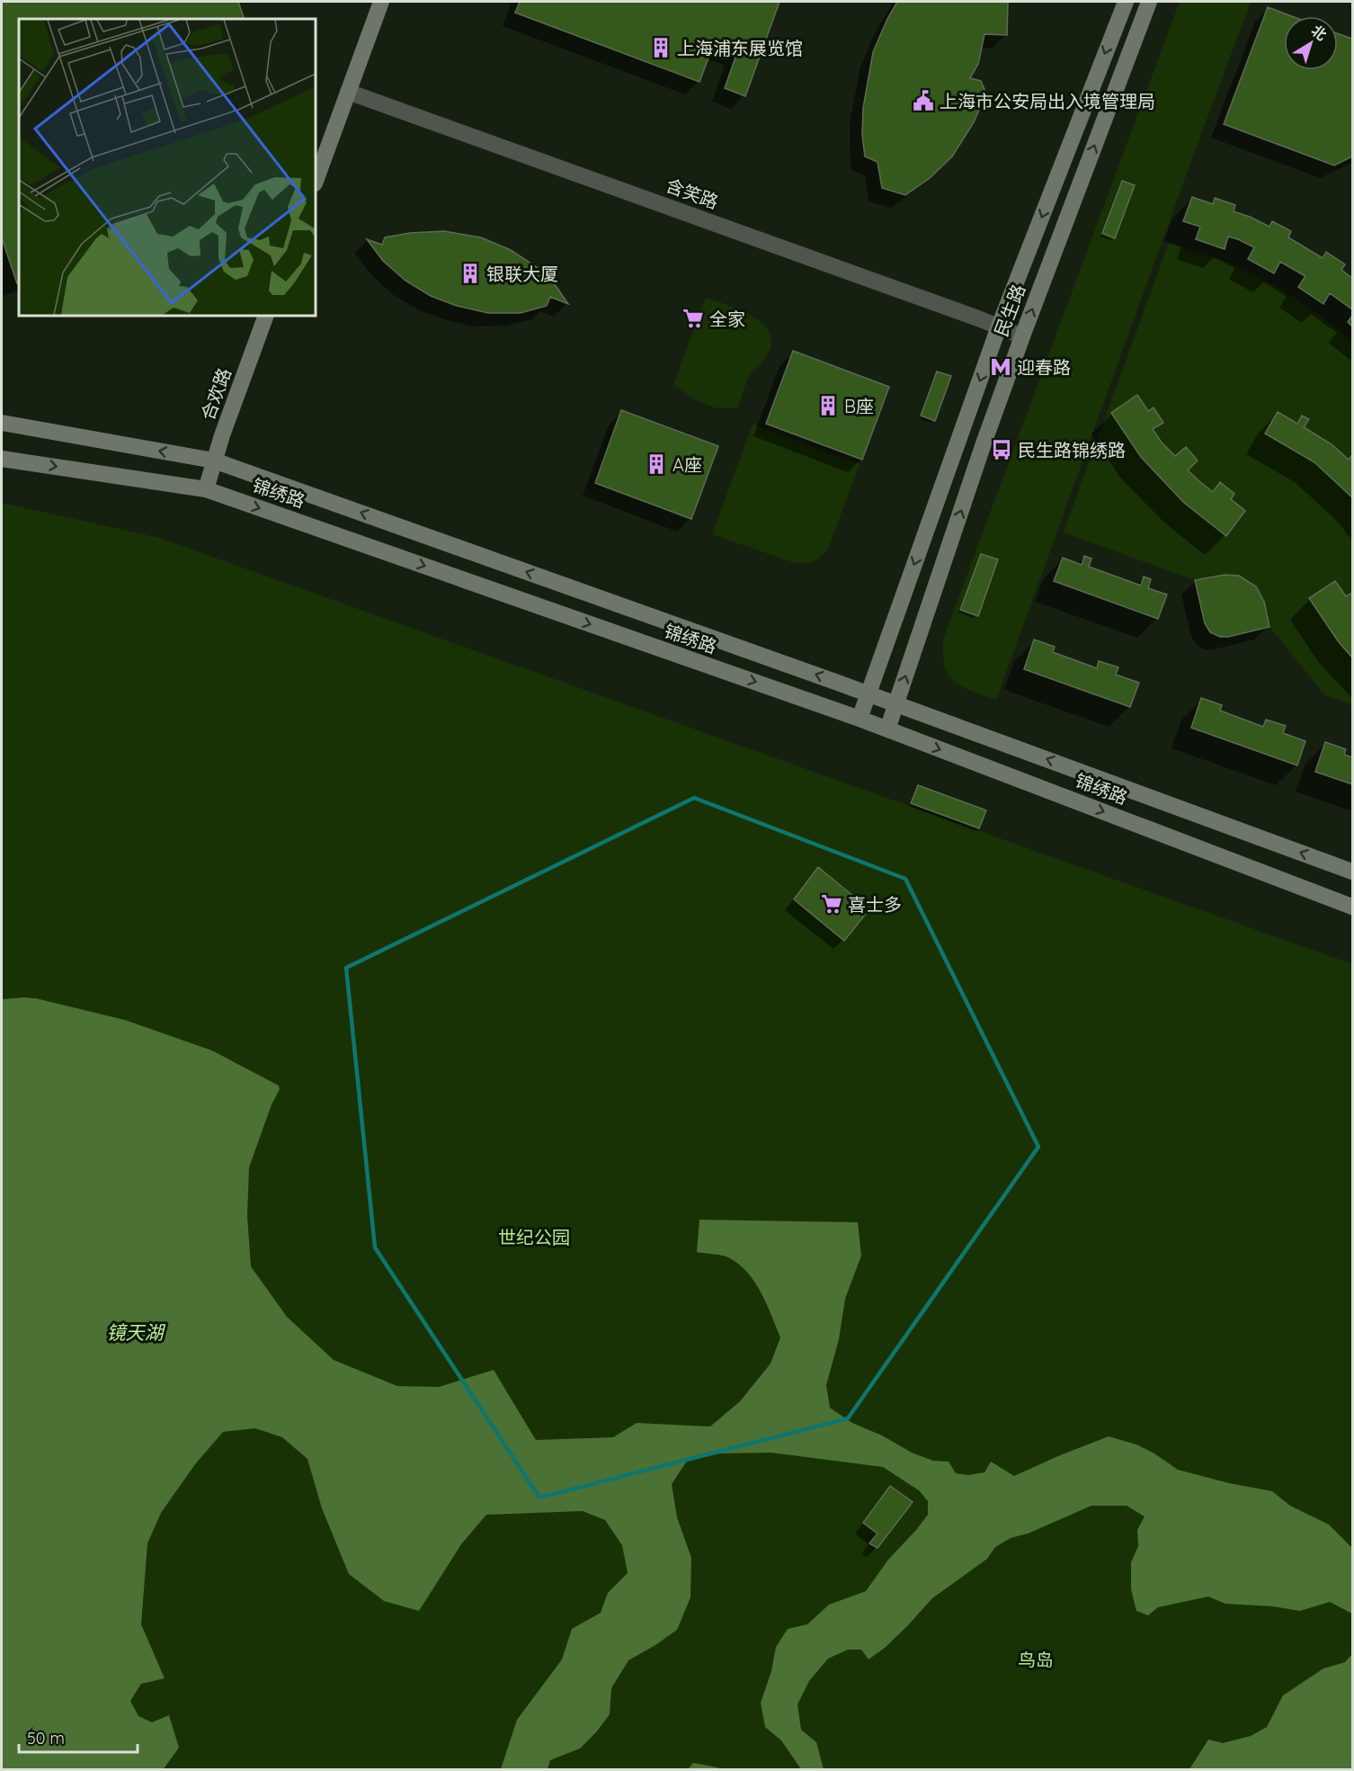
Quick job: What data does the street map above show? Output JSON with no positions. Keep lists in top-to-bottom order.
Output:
{
  "streets": {
    "main road": ["民生路", "合欢路", "锦绣路"],
    "street": ["含笑路"]
  },
  "crossings": [
    ["含笑路", "民生路"],
    ["民生路", "锦绣路"],
    ["合欢路", "锦绣路"]
  ],
  "water": ["镜天湖"],
  "parks": ["世纪公园", "鸟岛"],
  "places": {
    "building": [
      "上海浦东展览馆",
      "银联大厦",
      "B座",
      "A座"
    ],
    "public building": ["上海市公安局出入境管理局"],
    "supermarket": ["全家", "喜士多"],
    "metro station": ["迎春路"],
    "bus stop": ["民生路锦绣路"]
  },
  "scale_bar": "50 m",
  "north": "top right"
}
